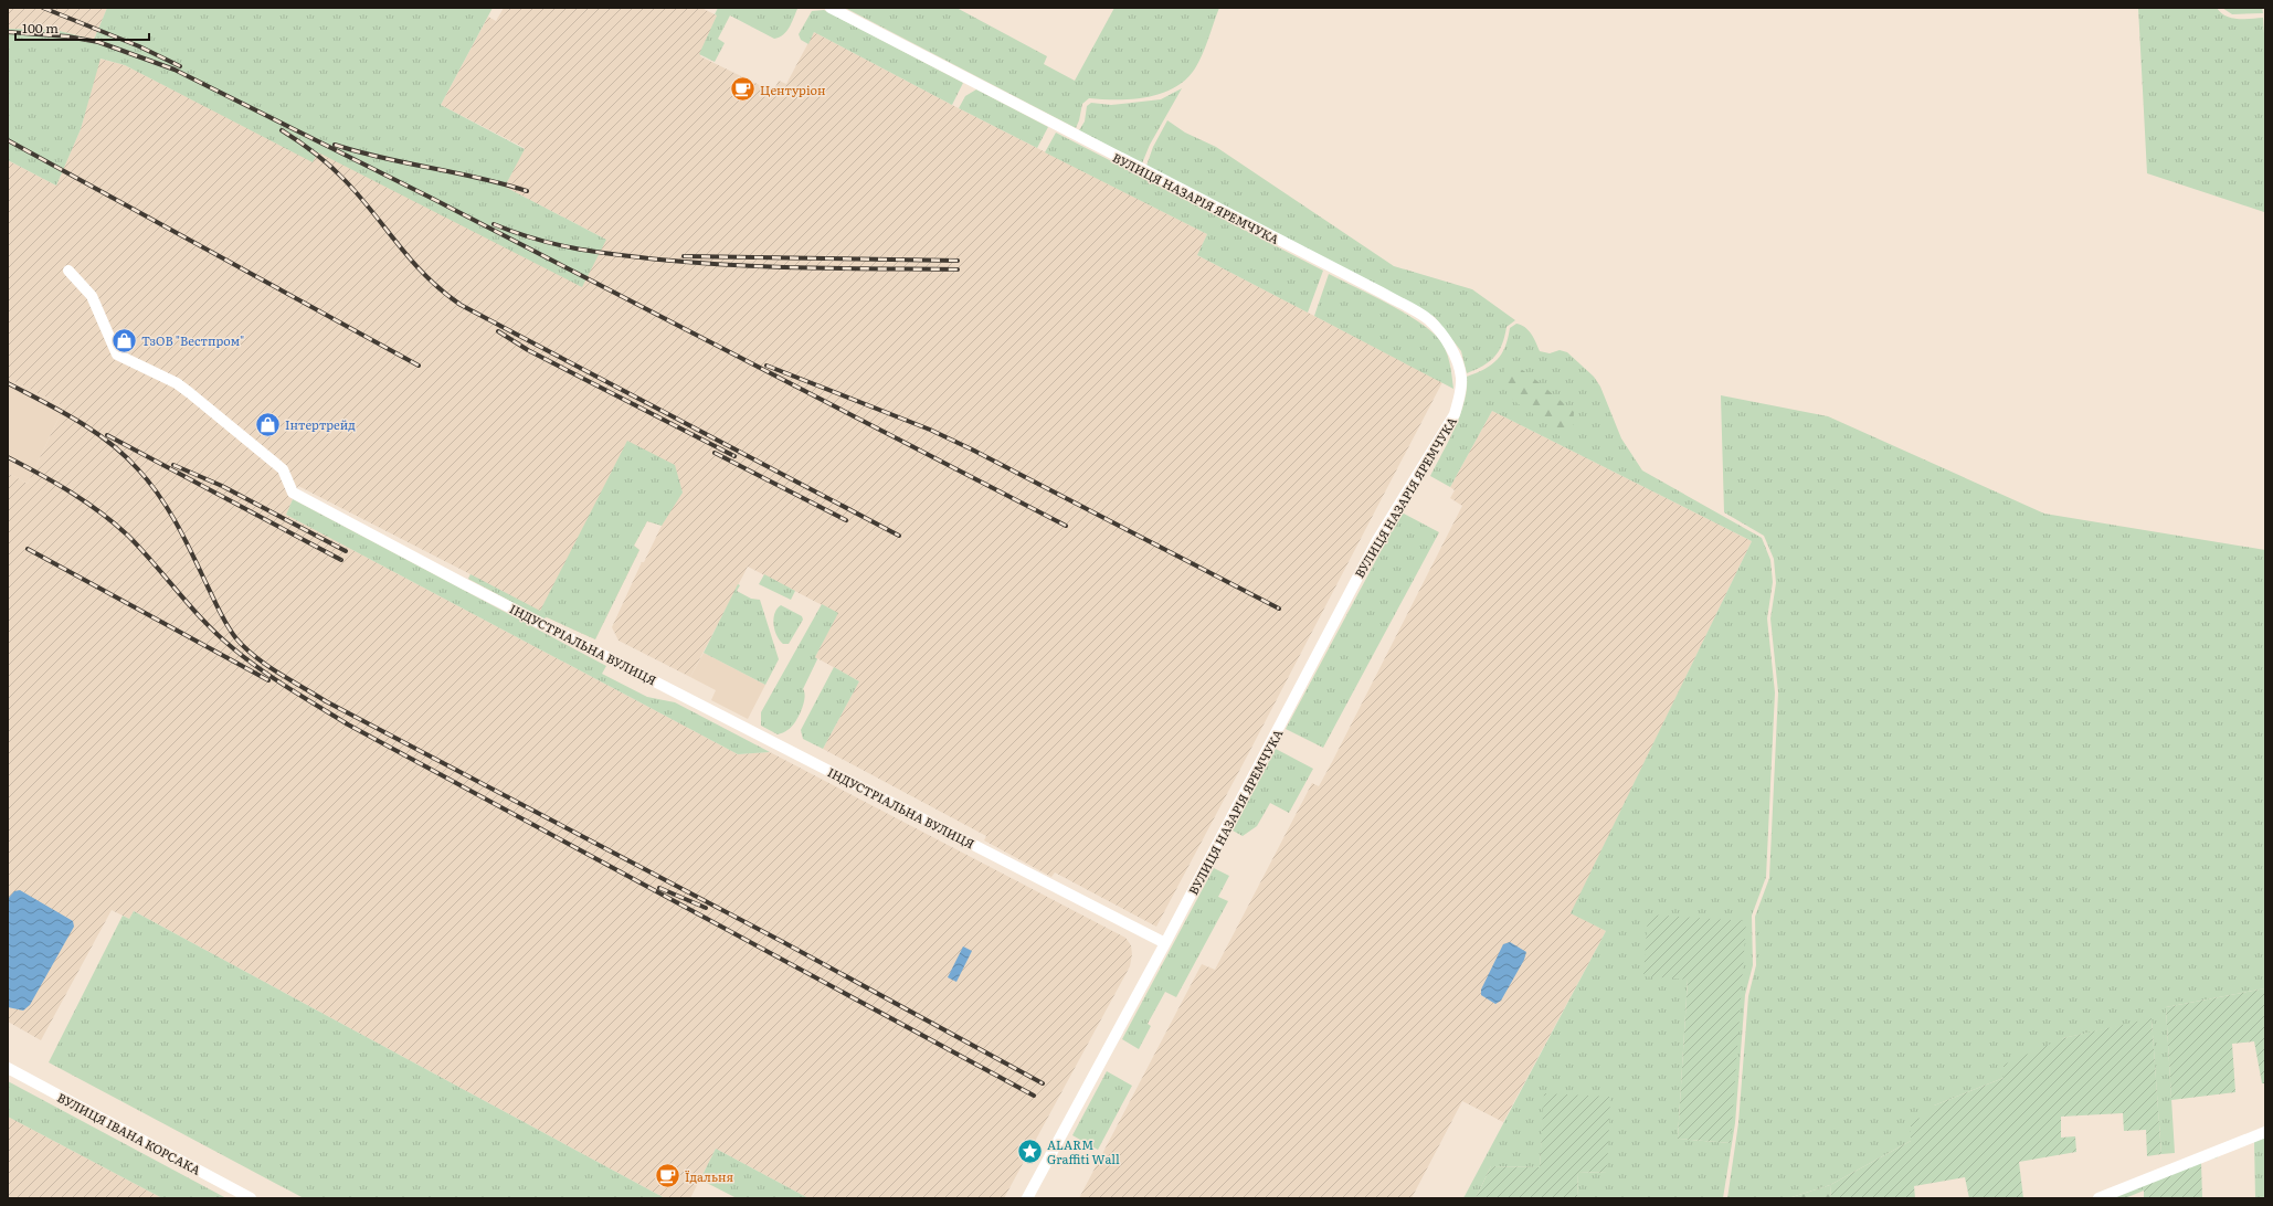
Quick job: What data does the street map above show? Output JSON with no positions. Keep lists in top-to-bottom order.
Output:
{
  "streets": {
    "street": ["ВУЛИЦЯ НАЗАРІЯ ЯРЕМЧУКА", "ІНДУСТРІАЛЬНА ВУЛИЦЯ", "ВУЛИЦЯ ІВАНА КОРСАКА"]
  },
  "crossings": [
    ["ВУЛИЦЯ НАЗАРІЯ ЯРЕМЧУКА", "ІНДУСТРІАЛЬНА ВУЛИЦЯ"]
  ],
  "places": {
    "cafe": ["Центуріон", "Їдальня"],
    "shop": ["ТзОВ \"Вестпром\"", "Інтертрейд"],
    "place": ["ALARM Graffiti Wall"]
  },
  "scale_bar": "100 m"
}
